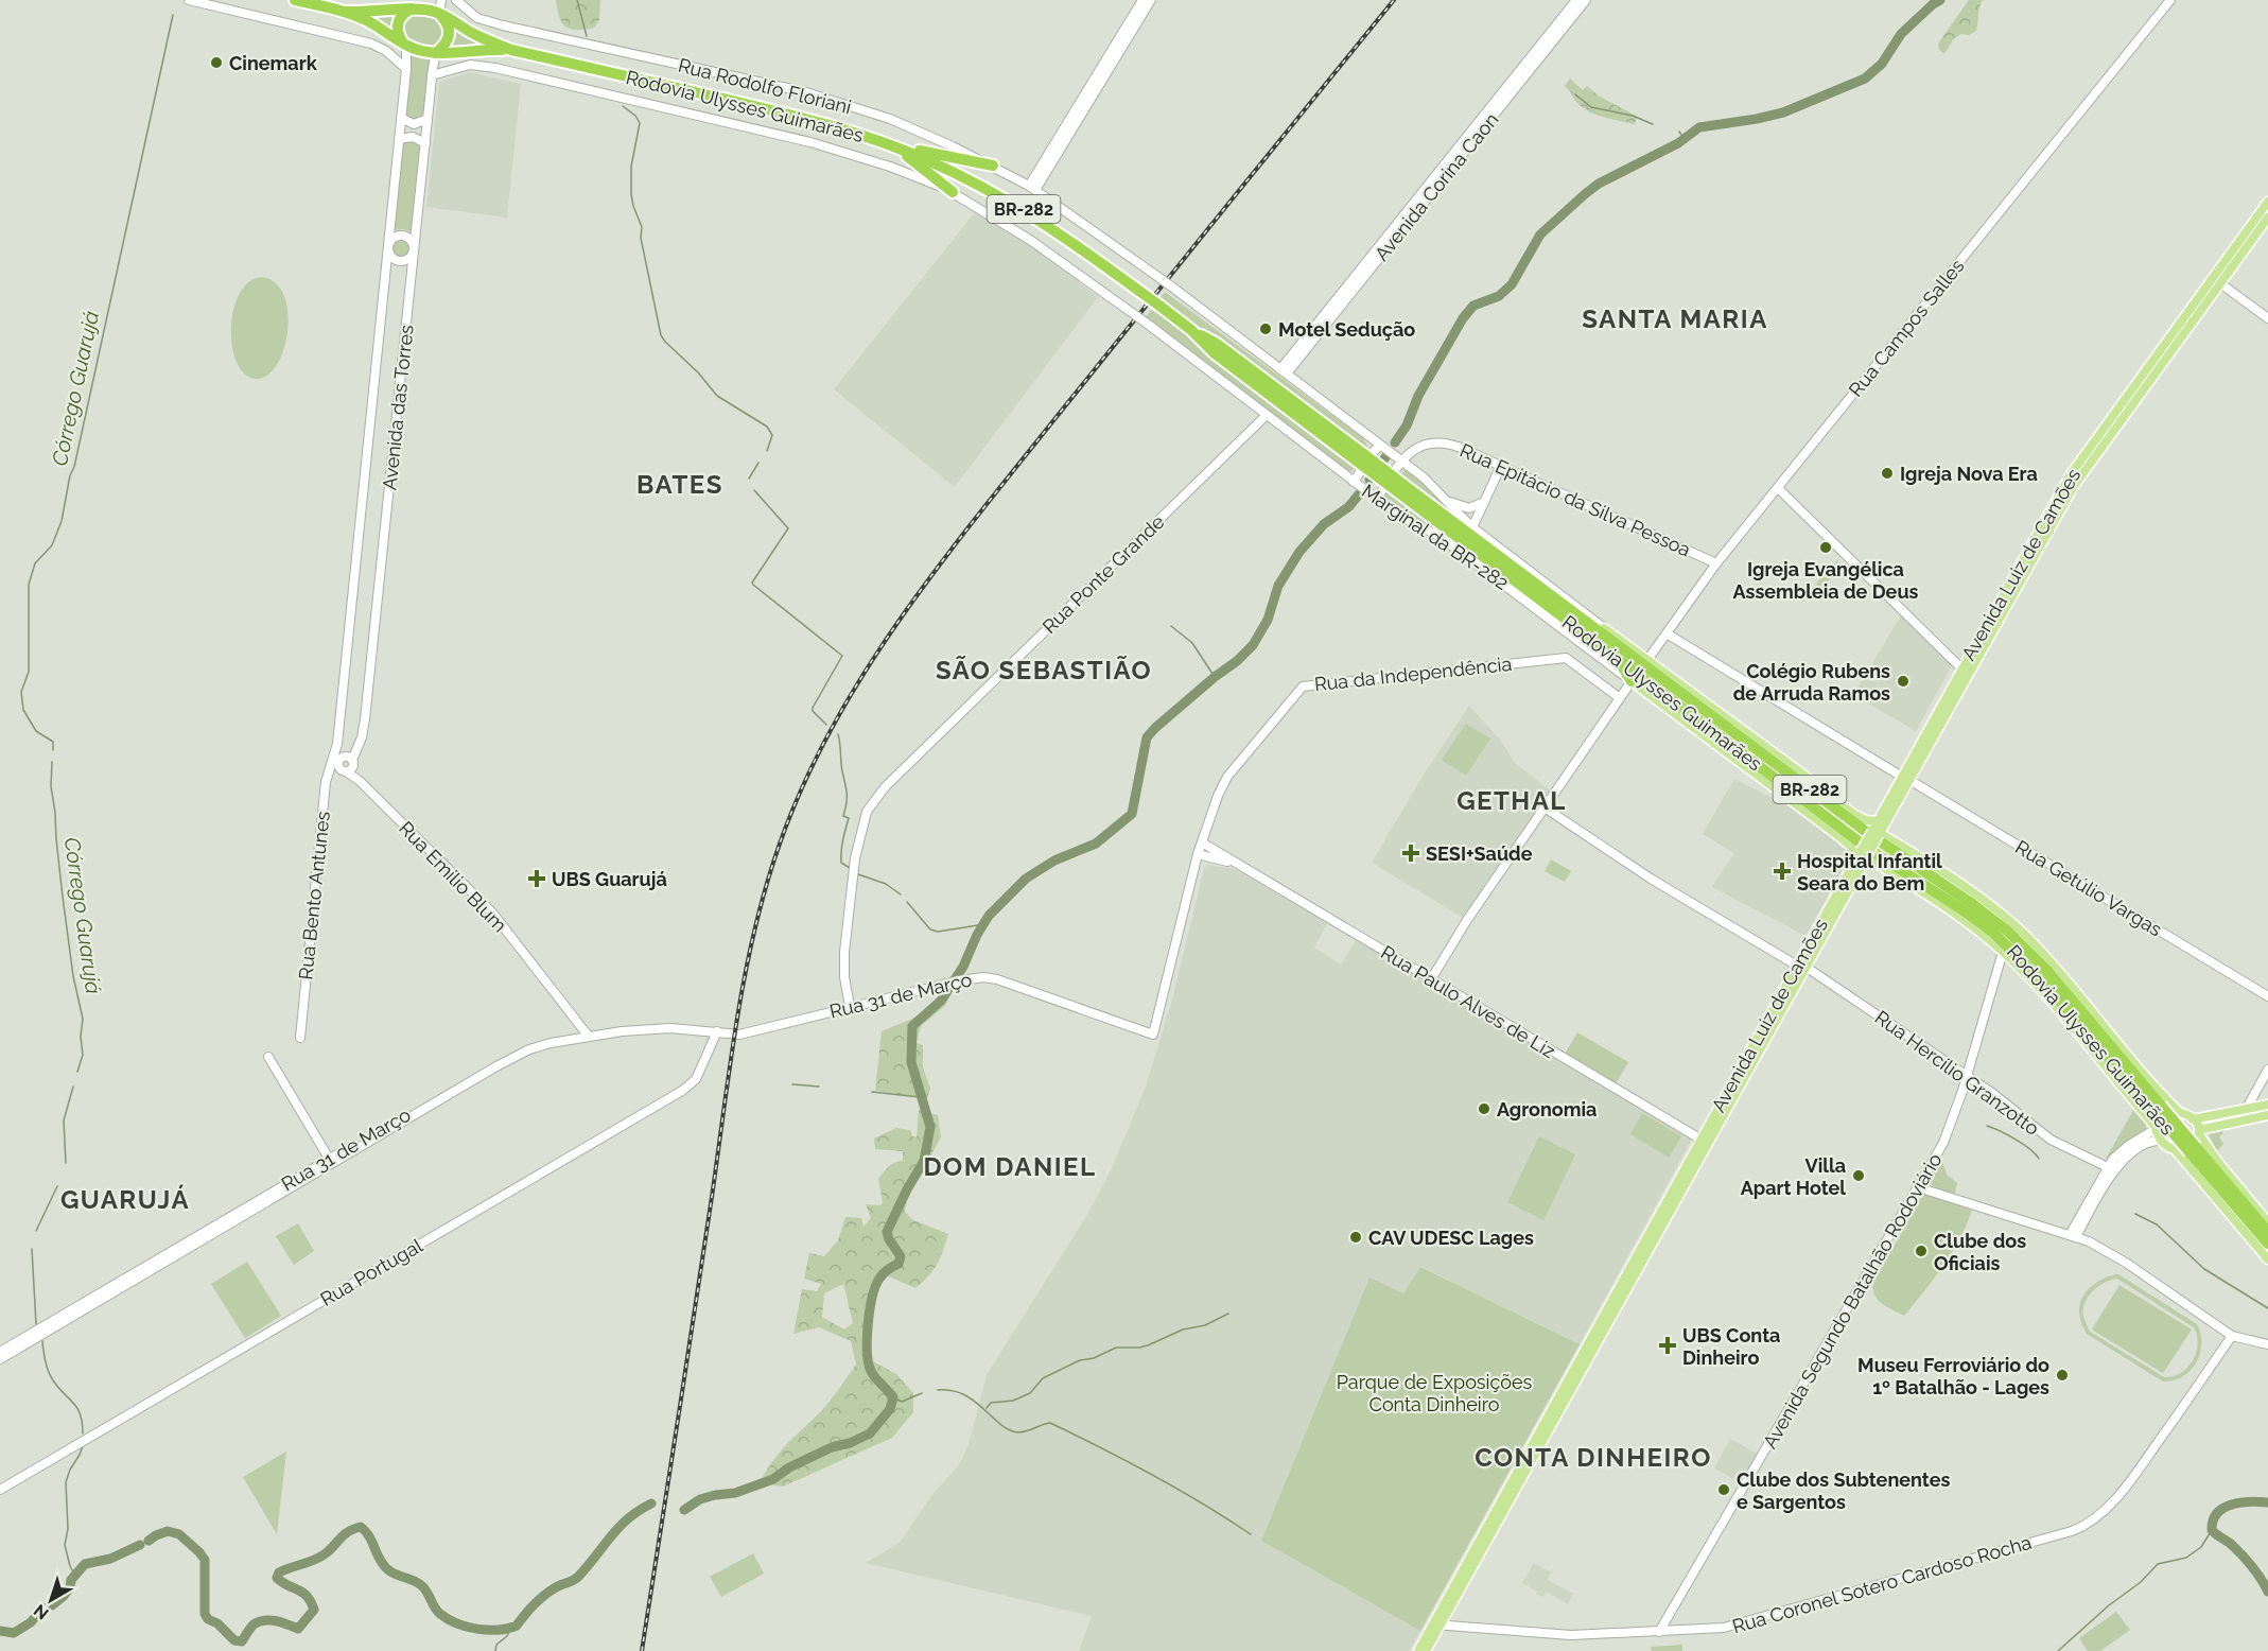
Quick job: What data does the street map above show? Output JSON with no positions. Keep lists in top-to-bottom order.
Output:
{
  "streets": {
    "highway": ["Rodovia Ulysses Guimarães", "BR-282"],
    "main road": [
      "Rua Rodolfo Floriani",
      "Avenida Corina Caon",
      "Rua Campos Salles",
      "Avenida das Torres",
      "Rua Epitácio da Silva Pessoa",
      "Marginal da BR-282",
      "Avenida Luiz de Camões",
      "Rua Ponte Grande",
      "Rua da Independência",
      "Rua Emílio Blum",
      "Rua Getúlio Vargas",
      "Rua Bento Antunes",
      "Rua 31 de Março",
      "Rua Paulo Alves de Liz",
      "Rua Hercílio Granzotto",
      "Rua Portugal",
      "Avenida Segundo Batalhão Rodoviário",
      "Rua Coronel Sotero Cardoso Rocha"
    ]
  },
  "crossings": [
    ["Rua Rodolfo Floriani", "Marginal da BR-282"],
    ["Rodovia Ulysses Guimarães", "Avenida das Torres"],
    ["Avenida Corina Caon", "Marginal da BR-282"],
    ["Rua Campos Salles", "Rua Epitácio da Silva Pessoa"],
    ["Rua Campos Salles", "Marginal da BR-282"],
    ["Rua Campos Salles", "Rua Getúlio Vargas"],
    ["Avenida das Torres", "Marginal da BR-282"],
    ["Avenida das Torres", "Rua Emílio Blum"],
    ["Avenida das Torres", "Rua Bento Antunes"],
    ["Rua Epitácio da Silva Pessoa", "Marginal da BR-282"],
    ["Marginal da BR-282", "Avenida Luiz de Camões"],
    ["Marginal da BR-282", "Rua Ponte Grande"],
    ["Marginal da BR-282", "Avenida Segundo Batalhão Rodoviário"],
    ["Avenida Luiz de Camões", "Rua Getúlio Vargas"],
    ["Avenida Luiz de Camões", "Rua Paulo Alves de Liz"],
    ["Avenida Luiz de Camões", "Rua Hercílio Granzotto"],
    ["Avenida Luiz de Camões", "Rua Coronel Sotero Cardoso Rocha"],
    ["Rua Ponte Grande", "Rua 31 de Março"],
    ["Rua da Independência", "Rua 31 de Março"],
    ["Rua da Independência", "Rua Paulo Alves de Liz"],
    ["Rua Emílio Blum", "Rua 31 de Março"],
    ["Rua 31 de Março", "Rua Portugal"],
    ["Rua Hercílio Granzotto", "Avenida Segundo Batalhão Rodoviário"],
    ["Avenida Segundo Batalhão Rodoviário", "Rua Coronel Sotero Cardoso Rocha"]
  ],
  "districts": [
    "SANTA MARIA",
    "BATES",
    "SÃO SEBASTIÃO",
    "GETHAL",
    "DOM DANIEL",
    "GUARUJÁ",
    "CONTA DINHEIRO"
  ],
  "water": ["Córrego Guarujá"],
  "parks": ["Parque de Exposições Conta Dinheiro"],
  "places": {
    "other": [
      "Cinemark",
      "Motel Sedução",
      "Igreja Nova Era",
      "Igreja Evangélica Assembleia de Deus",
      "Colégio Rubens de Arruda Ramos",
      "Agronomia",
      "Villa Apart Hotel",
      "CAV UDESC Lages",
      "Clube dos Oficiais",
      "Museu Ferroviário do 1º Batalhão - Lages",
      "Clube dos Subtenentes e Sargentos"
    ],
    "health": [
      "SESI+Saúde",
      "Hospital Infantil Seara do Bem",
      "UBS Guarujá",
      "UBS Conta Dinheiro"
    ]
  },
  "north": "bottom left"
}
